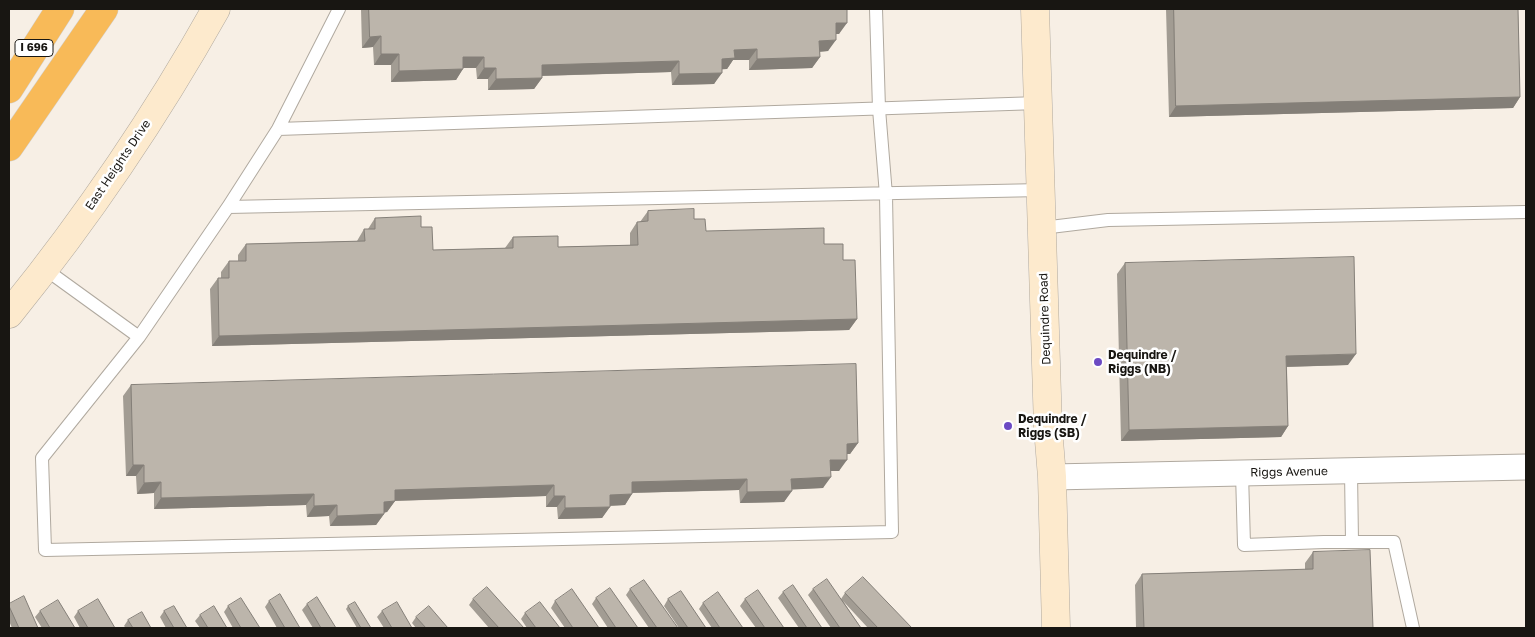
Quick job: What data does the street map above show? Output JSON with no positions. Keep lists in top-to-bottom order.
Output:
{
  "streets": {
    "highway": ["I 696"],
    "main road": ["East Heights Drive", "Dequindre Road"],
    "street": ["Riggs Avenue"]
  },
  "crossings": [
    ["Dequindre Road", "Riggs Avenue"]
  ],
  "places": ["Dequindre / Riggs (NB)", "Dequindre / Riggs (SB)"]
}
